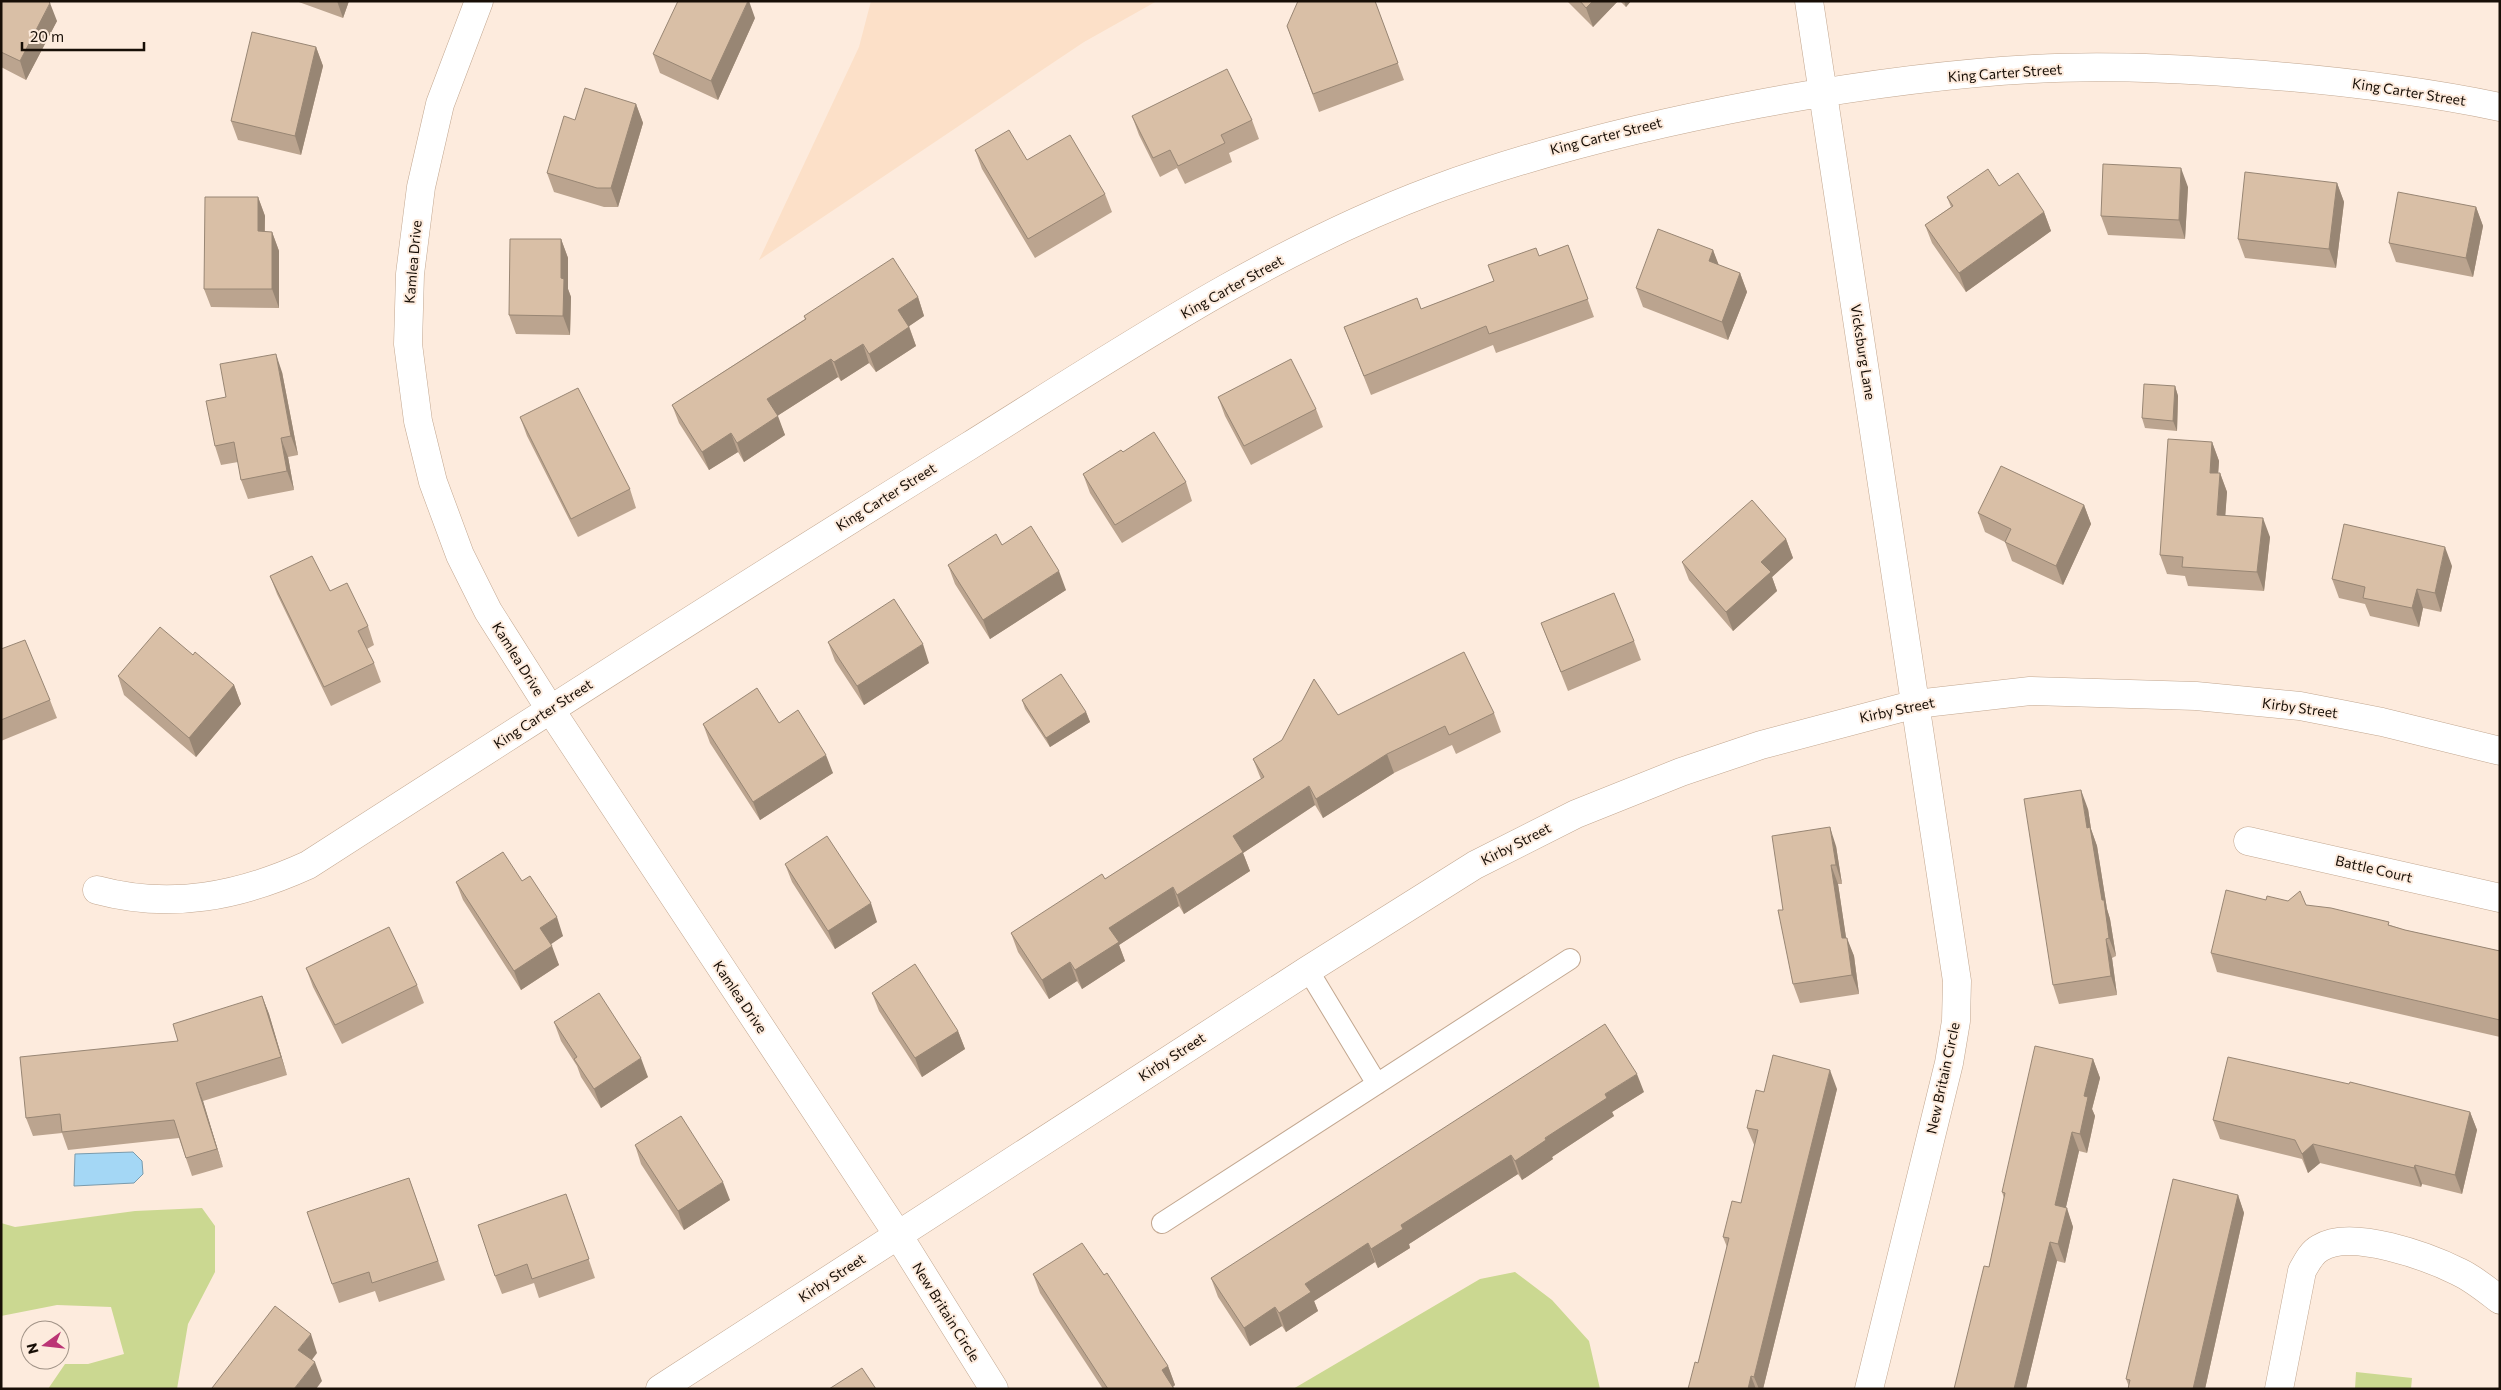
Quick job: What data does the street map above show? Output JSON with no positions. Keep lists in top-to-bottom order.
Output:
{
  "streets": {
    "street": [
      "King Carter Street",
      "Kamlea Drive",
      "Vicksburg Lane",
      "Kirby Street",
      "Battle Court",
      "New Britain Circle"
    ]
  },
  "crossings": [
    ["King Carter Street", "Kamlea Drive"],
    ["King Carter Street", "Vicksburg Lane"],
    ["Kamlea Drive", "Kirby Street"],
    ["Kamlea Drive", "New Britain Circle"],
    ["Vicksburg Lane", "Kirby Street"],
    ["Vicksburg Lane", "New Britain Circle"],
    ["Kirby Street", "New Britain Circle"]
  ],
  "scale_bar": "20 m",
  "north": "left"
}
